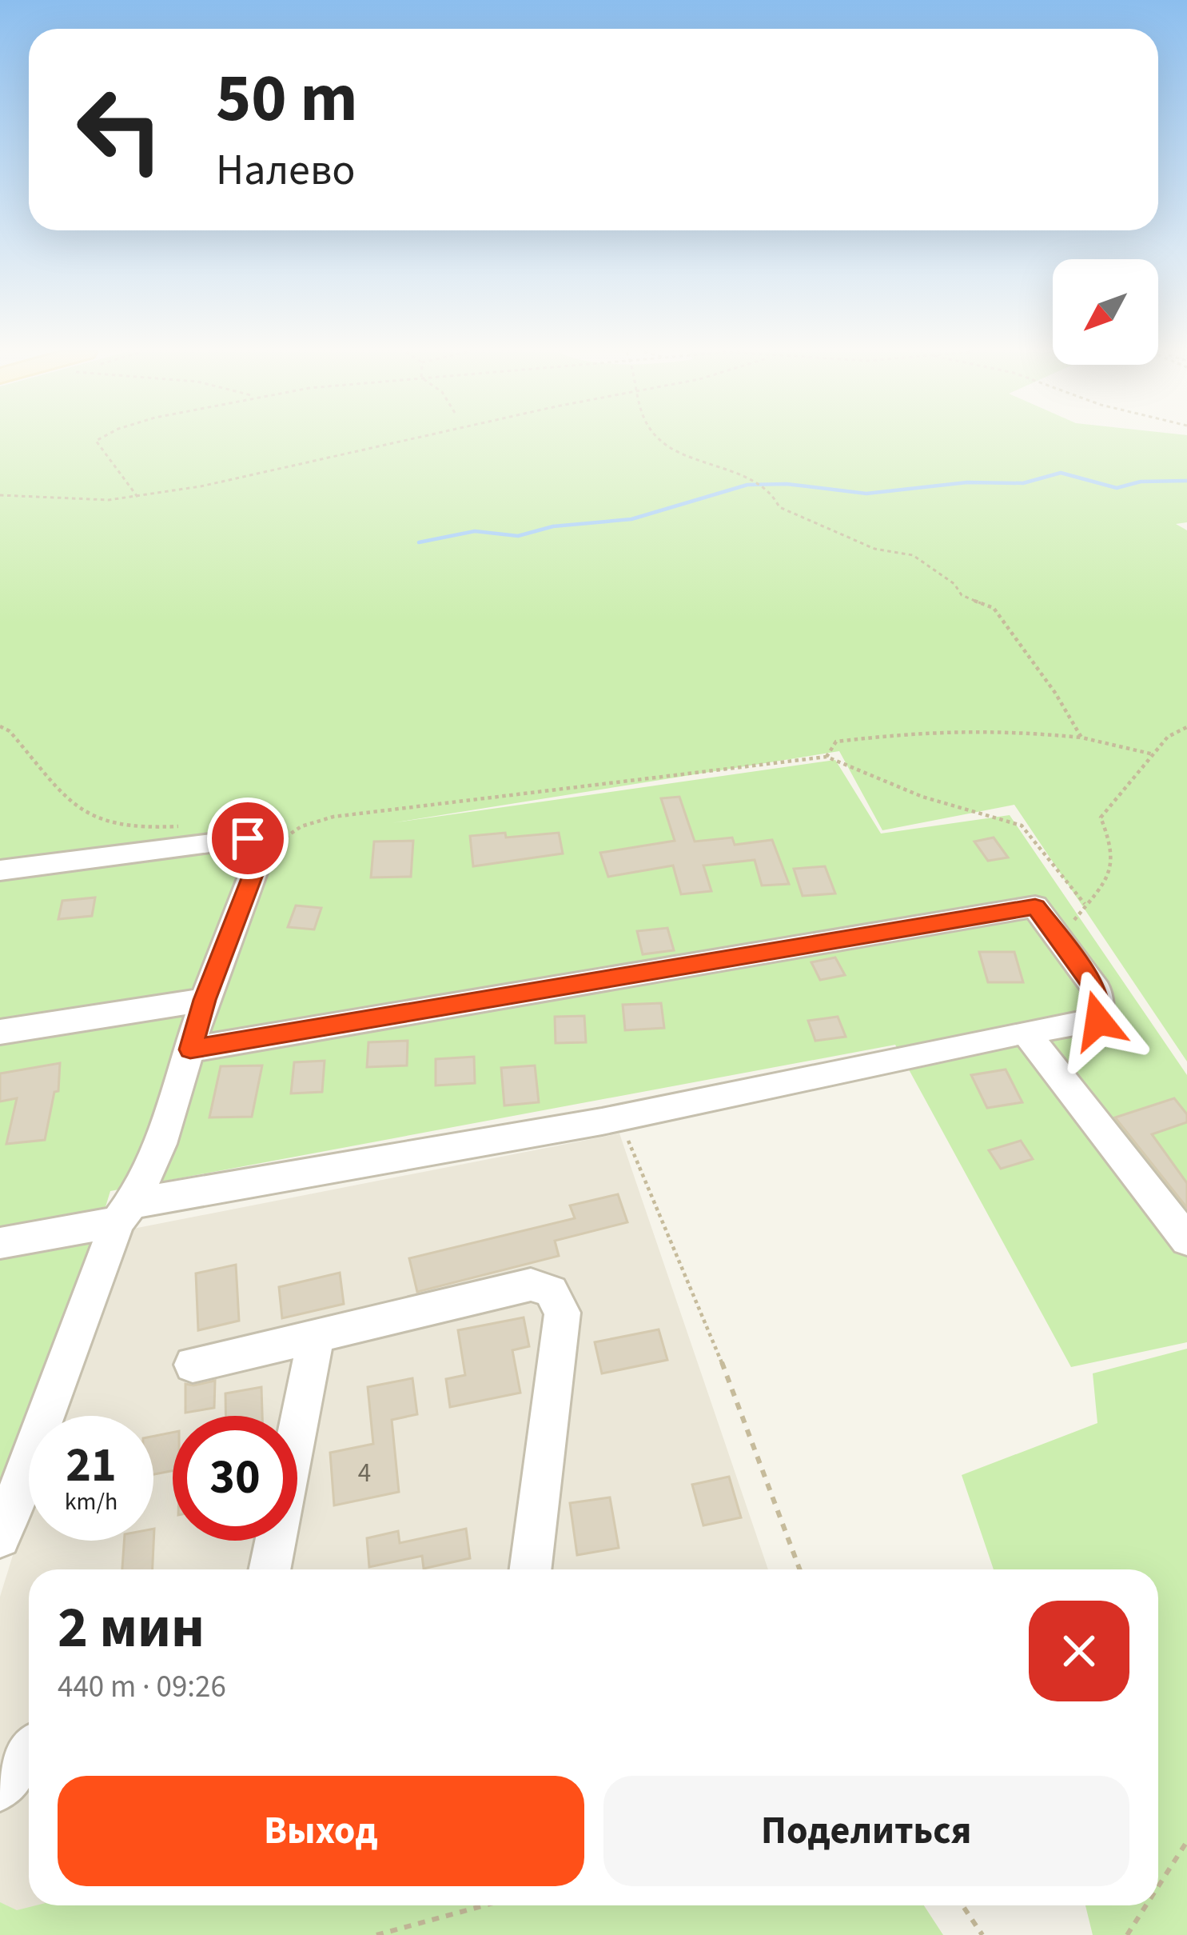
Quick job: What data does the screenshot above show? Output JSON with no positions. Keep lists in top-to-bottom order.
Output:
{
  "house_numbers": ["4"],
  "north": "bottom left",
  "page": {
    "turn": ["50 m", "Налево"],
    "speed": "21 km/h",
    "limit": "30",
    "heading": ["2 мин", "440 m · 09:26"],
    "buttons": ["Выход", "Поделиться"]
  }
}
